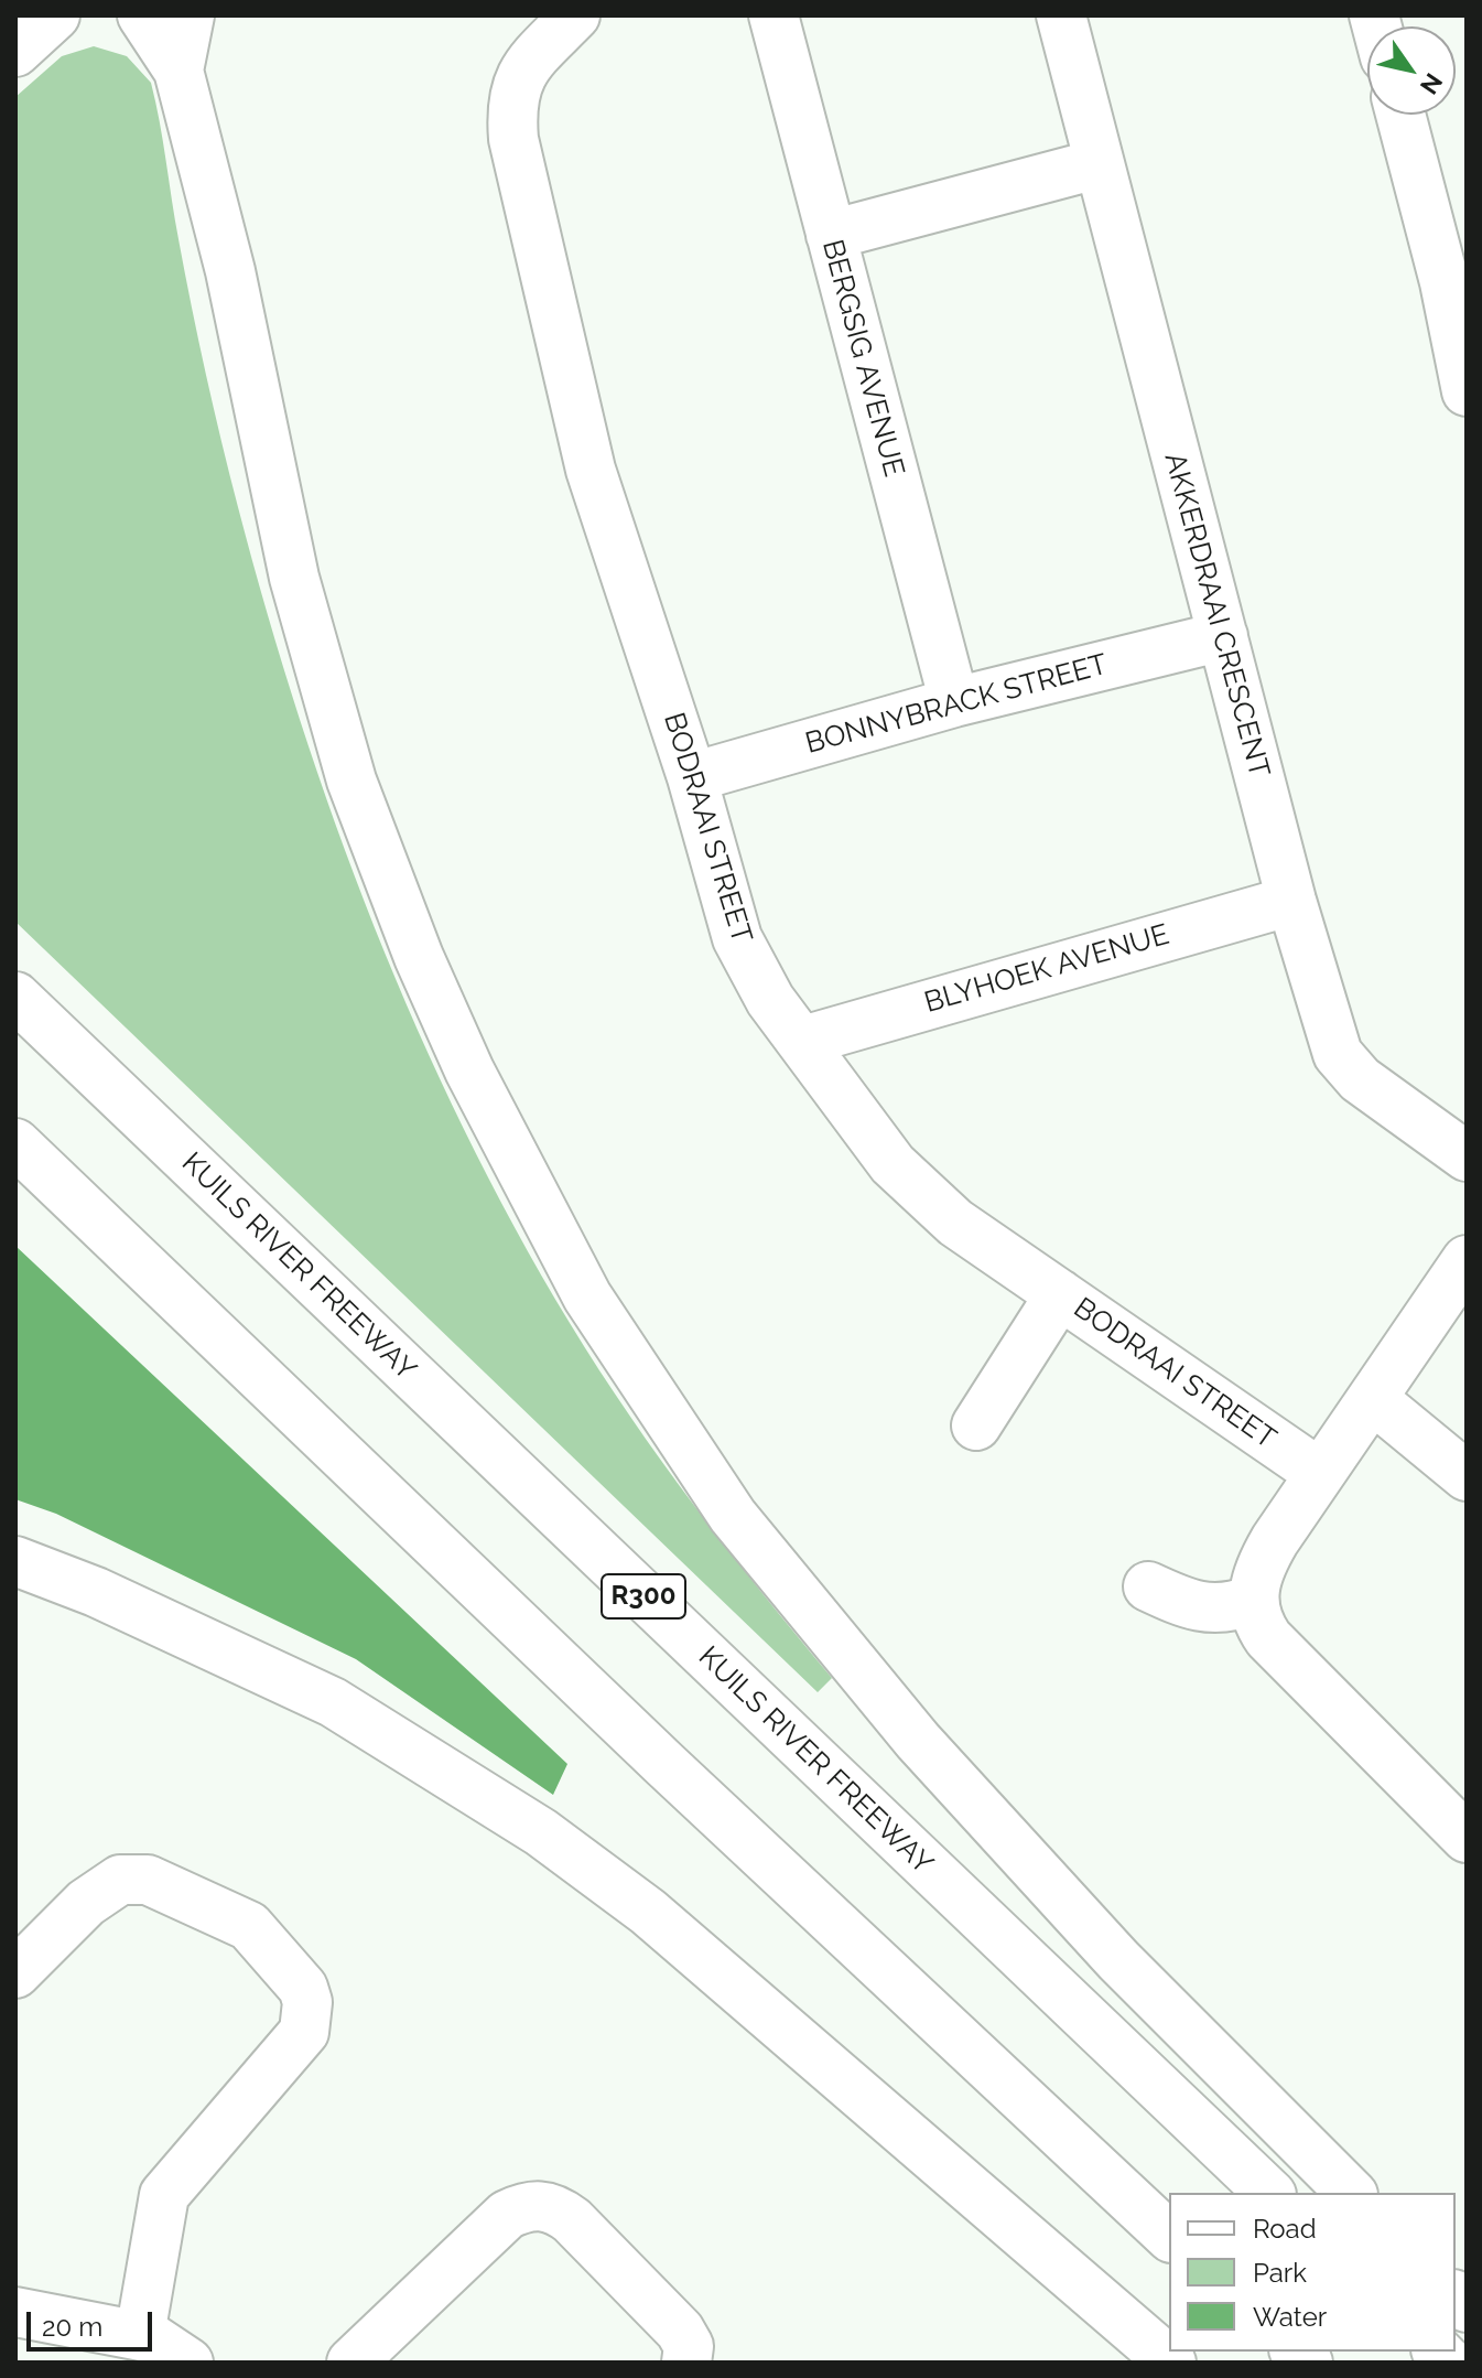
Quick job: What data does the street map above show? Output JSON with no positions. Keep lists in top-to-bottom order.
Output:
{
  "streets": {
    "main road": [
      "BERGSIG AVENUE",
      "AKKERDRAAI CRESCENT",
      "BONNYBRACK STREET",
      "BODRAAI STREET",
      "BLYHOEK AVENUE",
      "KUILS RIVER FREEWAY",
      "R300"
    ]
  },
  "crossings": [
    ["BERGSIG AVENUE", "BONNYBRACK STREET"],
    ["AKKERDRAAI CRESCENT", "BONNYBRACK STREET"],
    ["AKKERDRAAI CRESCENT", "BLYHOEK AVENUE"],
    ["BONNYBRACK STREET", "BODRAAI STREET"],
    ["BODRAAI STREET", "BLYHOEK AVENUE"]
  ],
  "legend": ["Road", "Park", "Water"],
  "scale_bar": "20 m",
  "north": "bottom right"
}
